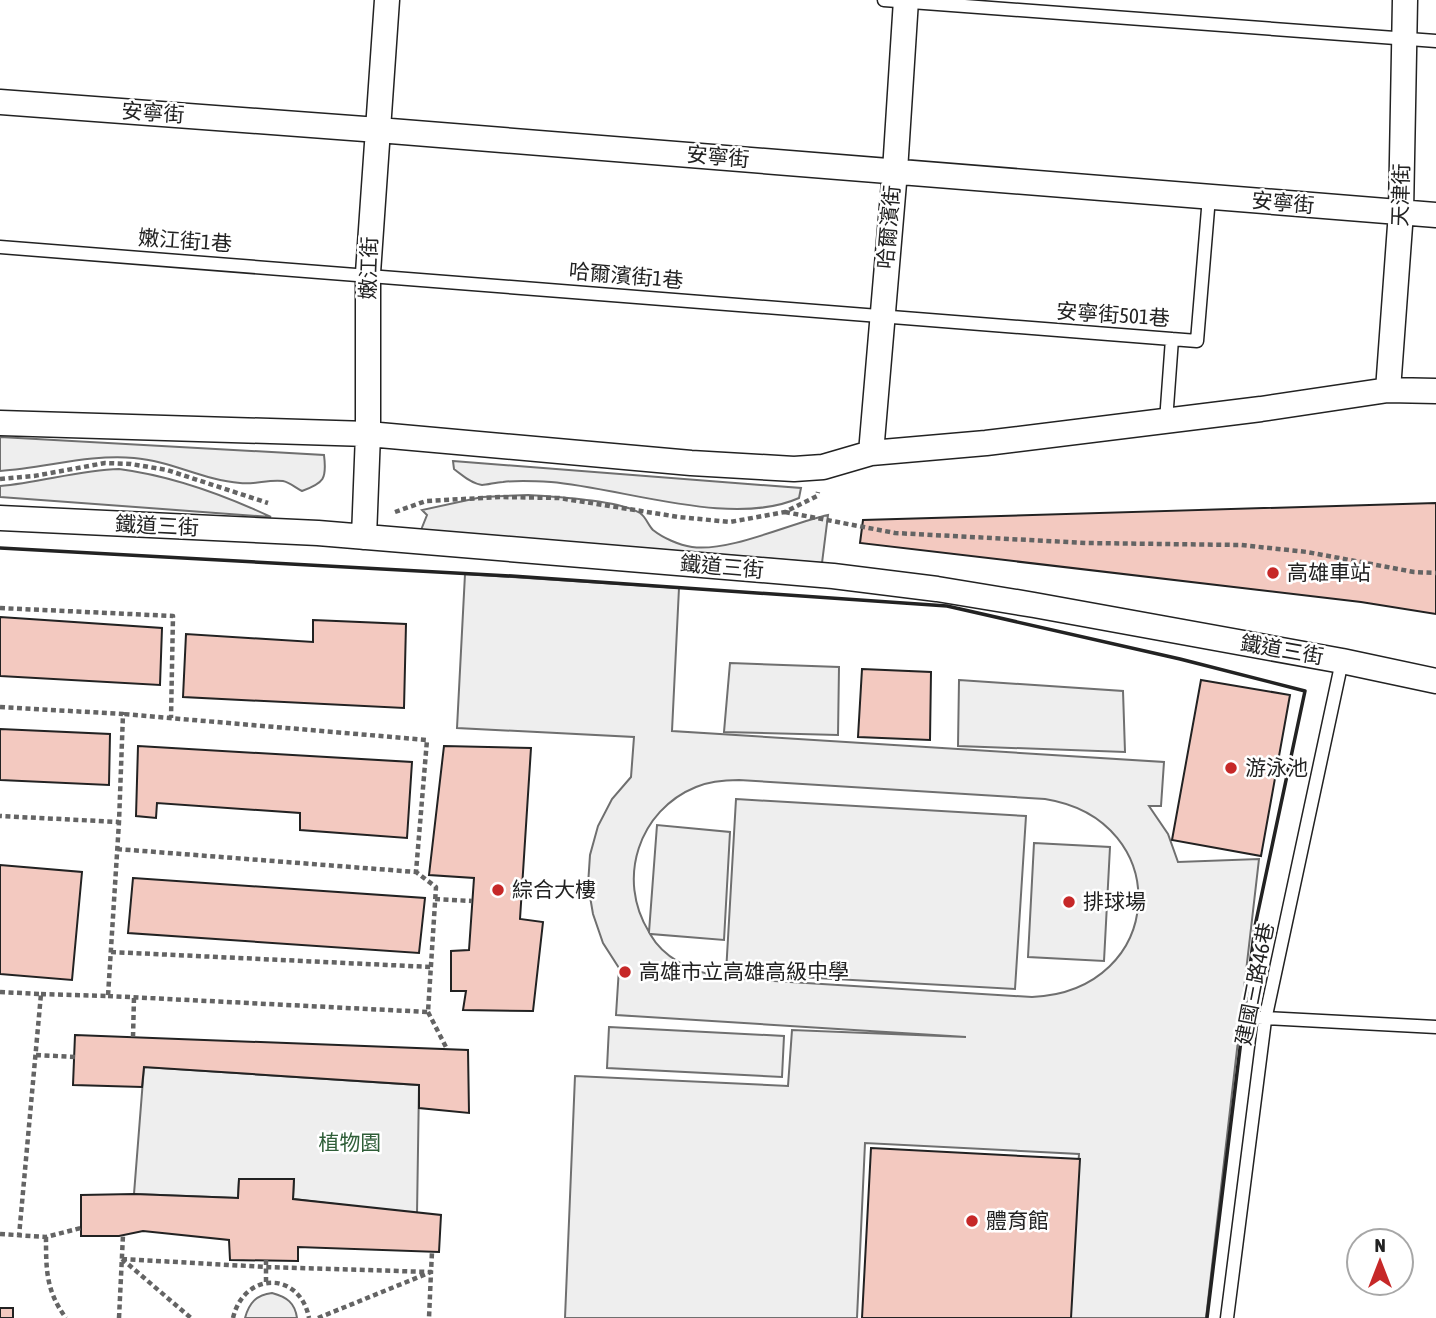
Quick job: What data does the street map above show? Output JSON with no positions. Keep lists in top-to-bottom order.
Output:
{
  "streets": {
    "street": [
      "安寧街",
      "天津街",
      "哈爾濱街",
      "嫩江街",
      "鐵道三街"
    ],
    "lane": [
      "嫩江街1巷",
      "哈爾濱街1巷",
      "安寧街501巷",
      "建國三路46巷"
    ]
  },
  "crossings": [
    ["安寧街", "天津街"],
    ["安寧街", "哈爾濱街"],
    ["安寧街", "嫩江街"],
    ["安寧街", "安寧街501巷"],
    ["哈爾濱街", "哈爾濱街1巷"],
    ["哈爾濱街", "安寧街501巷"],
    ["嫩江街1巷", "嫩江街"],
    ["嫩江街1巷", "哈爾濱街1巷"],
    ["嫩江街", "哈爾濱街1巷"],
    ["嫩江街", "鐵道三街"],
    ["哈爾濱街1巷", "安寧街501巷"],
    ["鐵道三街", "建國三路46巷"]
  ],
  "parks": ["植物園"],
  "places": [
    "高雄車站",
    "游泳池",
    "綜合大樓",
    "排球場",
    "高雄市立高雄高級中學",
    "體育館"
  ],
  "north": "top"
}
